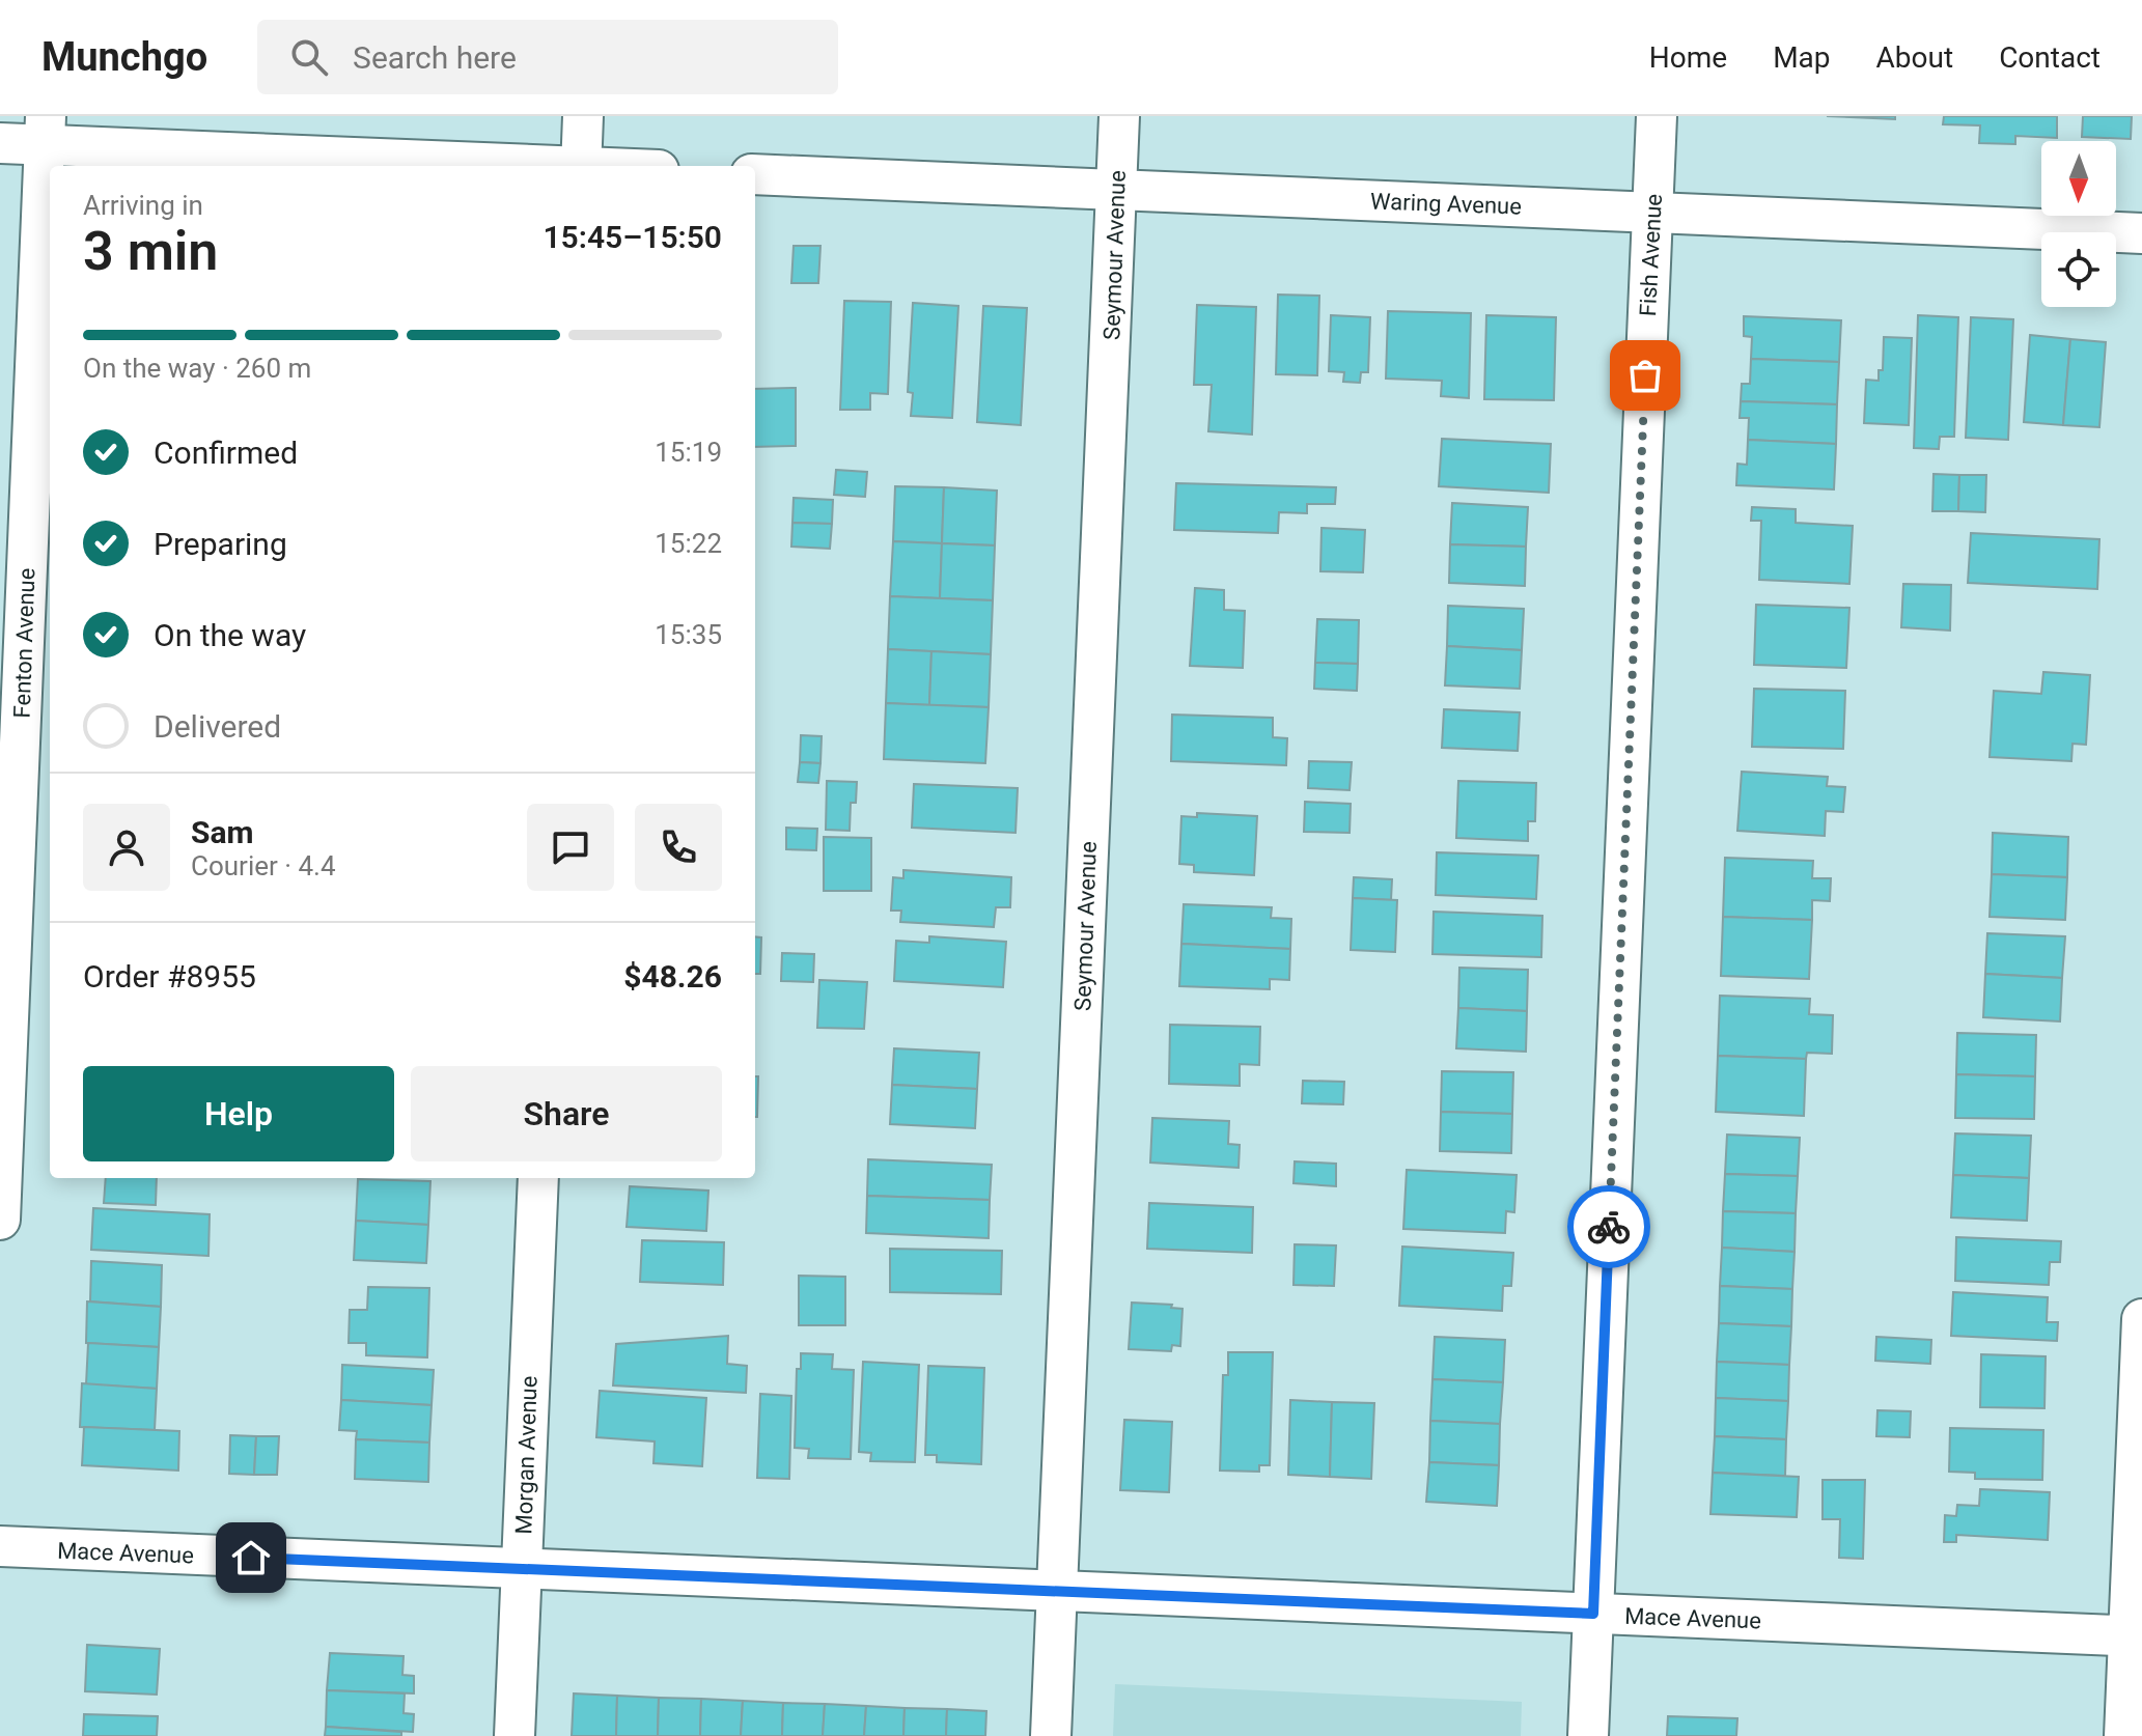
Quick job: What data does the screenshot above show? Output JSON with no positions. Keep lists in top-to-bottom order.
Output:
{
  "streets": {
    "street": [
      "Waring Avenue",
      "Seymour Avenue",
      "Fish Avenue",
      "Fenton Avenue",
      "Morgan Avenue",
      "Mace Avenue"
    ]
  },
  "crossings": [
    ["Waring Avenue", "Seymour Avenue"],
    ["Waring Avenue", "Fish Avenue"],
    ["Seymour Avenue", "Mace Avenue"],
    ["Fish Avenue", "Mace Avenue"],
    ["Morgan Avenue", "Mace Avenue"]
  ],
  "north": "bottom",
  "page": {
    "header": "Munchgo",
    "search": "Search here",
    "nav": [
      "Home",
      "Map",
      "About",
      "Contact"
    ],
    "heading": ["3 min", "Arriving in", "15:45–15:50"],
    "panel": [
      "Sam",
      "Courier · 4.4",
      "Order #8955",
      "$48.26"
    ],
    "bar": "On the way · 260 m",
    "list": [
      ["Confirmed", "15:19"],
      ["Preparing", "15:22"],
      ["On the way", "15:35"],
      "Delivered"
    ],
    "buttons": ["Help", "Share"]
  }
}
